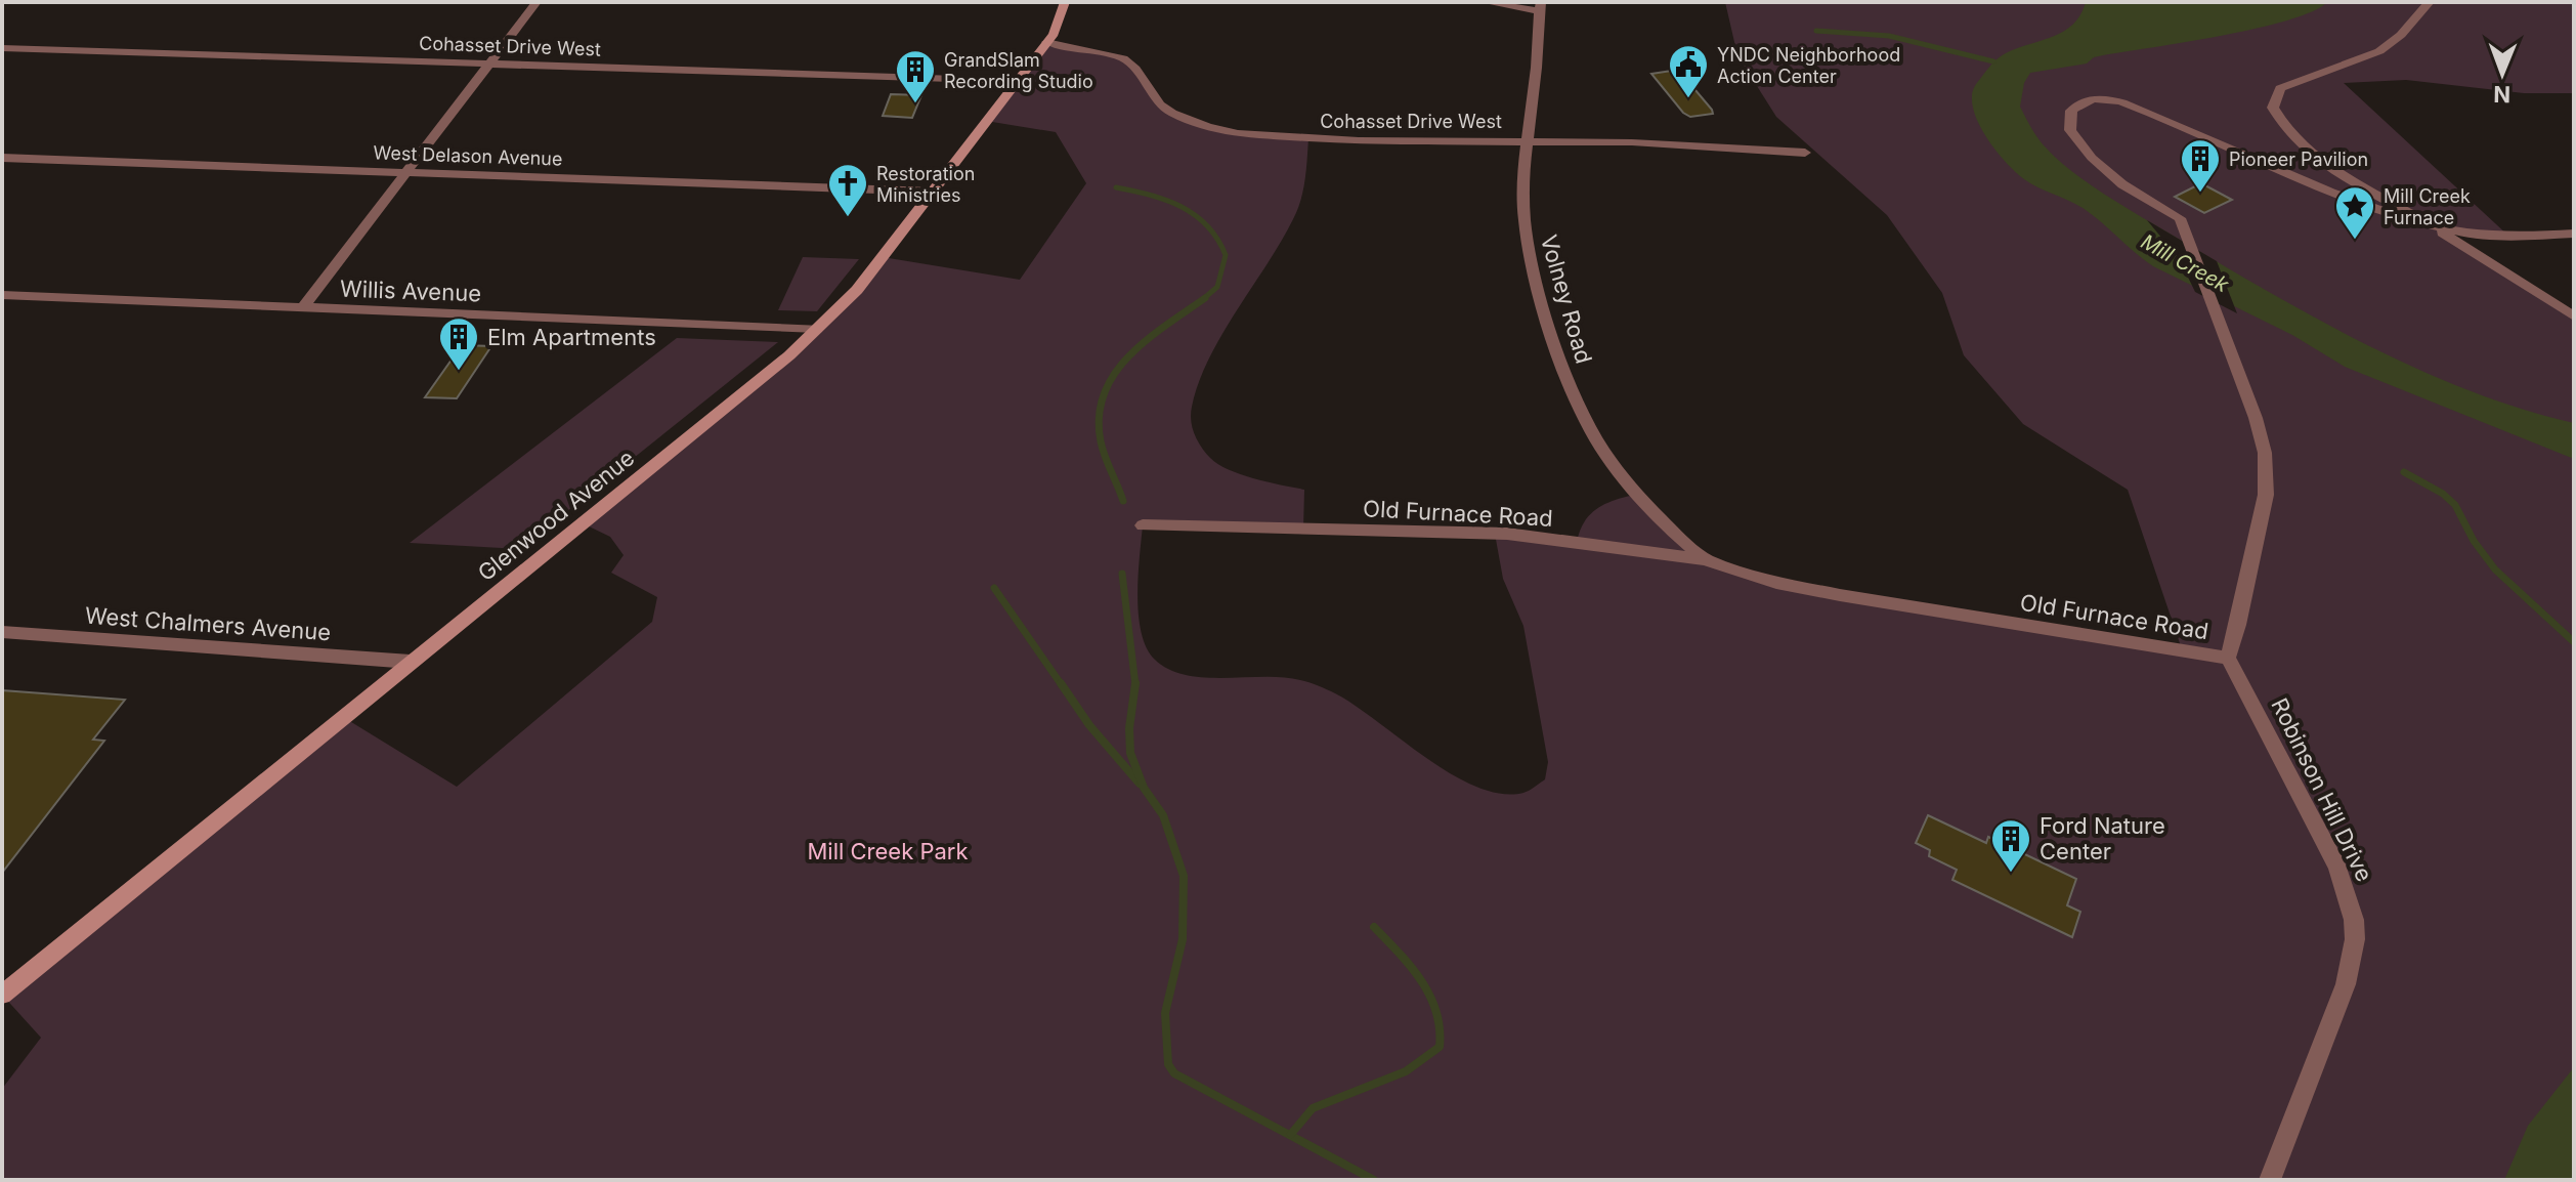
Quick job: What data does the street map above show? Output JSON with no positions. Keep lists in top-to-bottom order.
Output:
{
  "streets": {
    "main road": ["Glenwood Avenue"],
    "street": [
      "Cohasset Drive West",
      "West Delason Avenue",
      "Willis Avenue",
      "Volney Road",
      "Old Furnace Road",
      "West Chalmers Avenue",
      "Robinson Hill Drive"
    ]
  },
  "crossings": [
    ["Cohasset Drive West", "Volney Road"],
    ["Cohasset Drive West", "Glenwood Avenue"],
    ["West Delason Avenue", "Glenwood Avenue"],
    ["Willis Avenue", "Glenwood Avenue"],
    ["Volney Road", "Old Furnace Road"],
    ["Old Furnace Road", "Robinson Hill Drive"],
    ["Glenwood Avenue", "West Chalmers Avenue"]
  ],
  "water": ["Mill Creek"],
  "parks": ["Mill Creek Park"],
  "places": {
    "public building": ["YNDC Neighborhood Action Center"],
    "building": [
      "GrandSlam Recording Studio",
      "Pioneer Pavilion",
      "Elm Apartments",
      "Ford Nature Center"
    ],
    "church": ["Restoration Ministries"],
    "place": ["Mill Creek Furnace"]
  },
  "north": "bottom"
}
